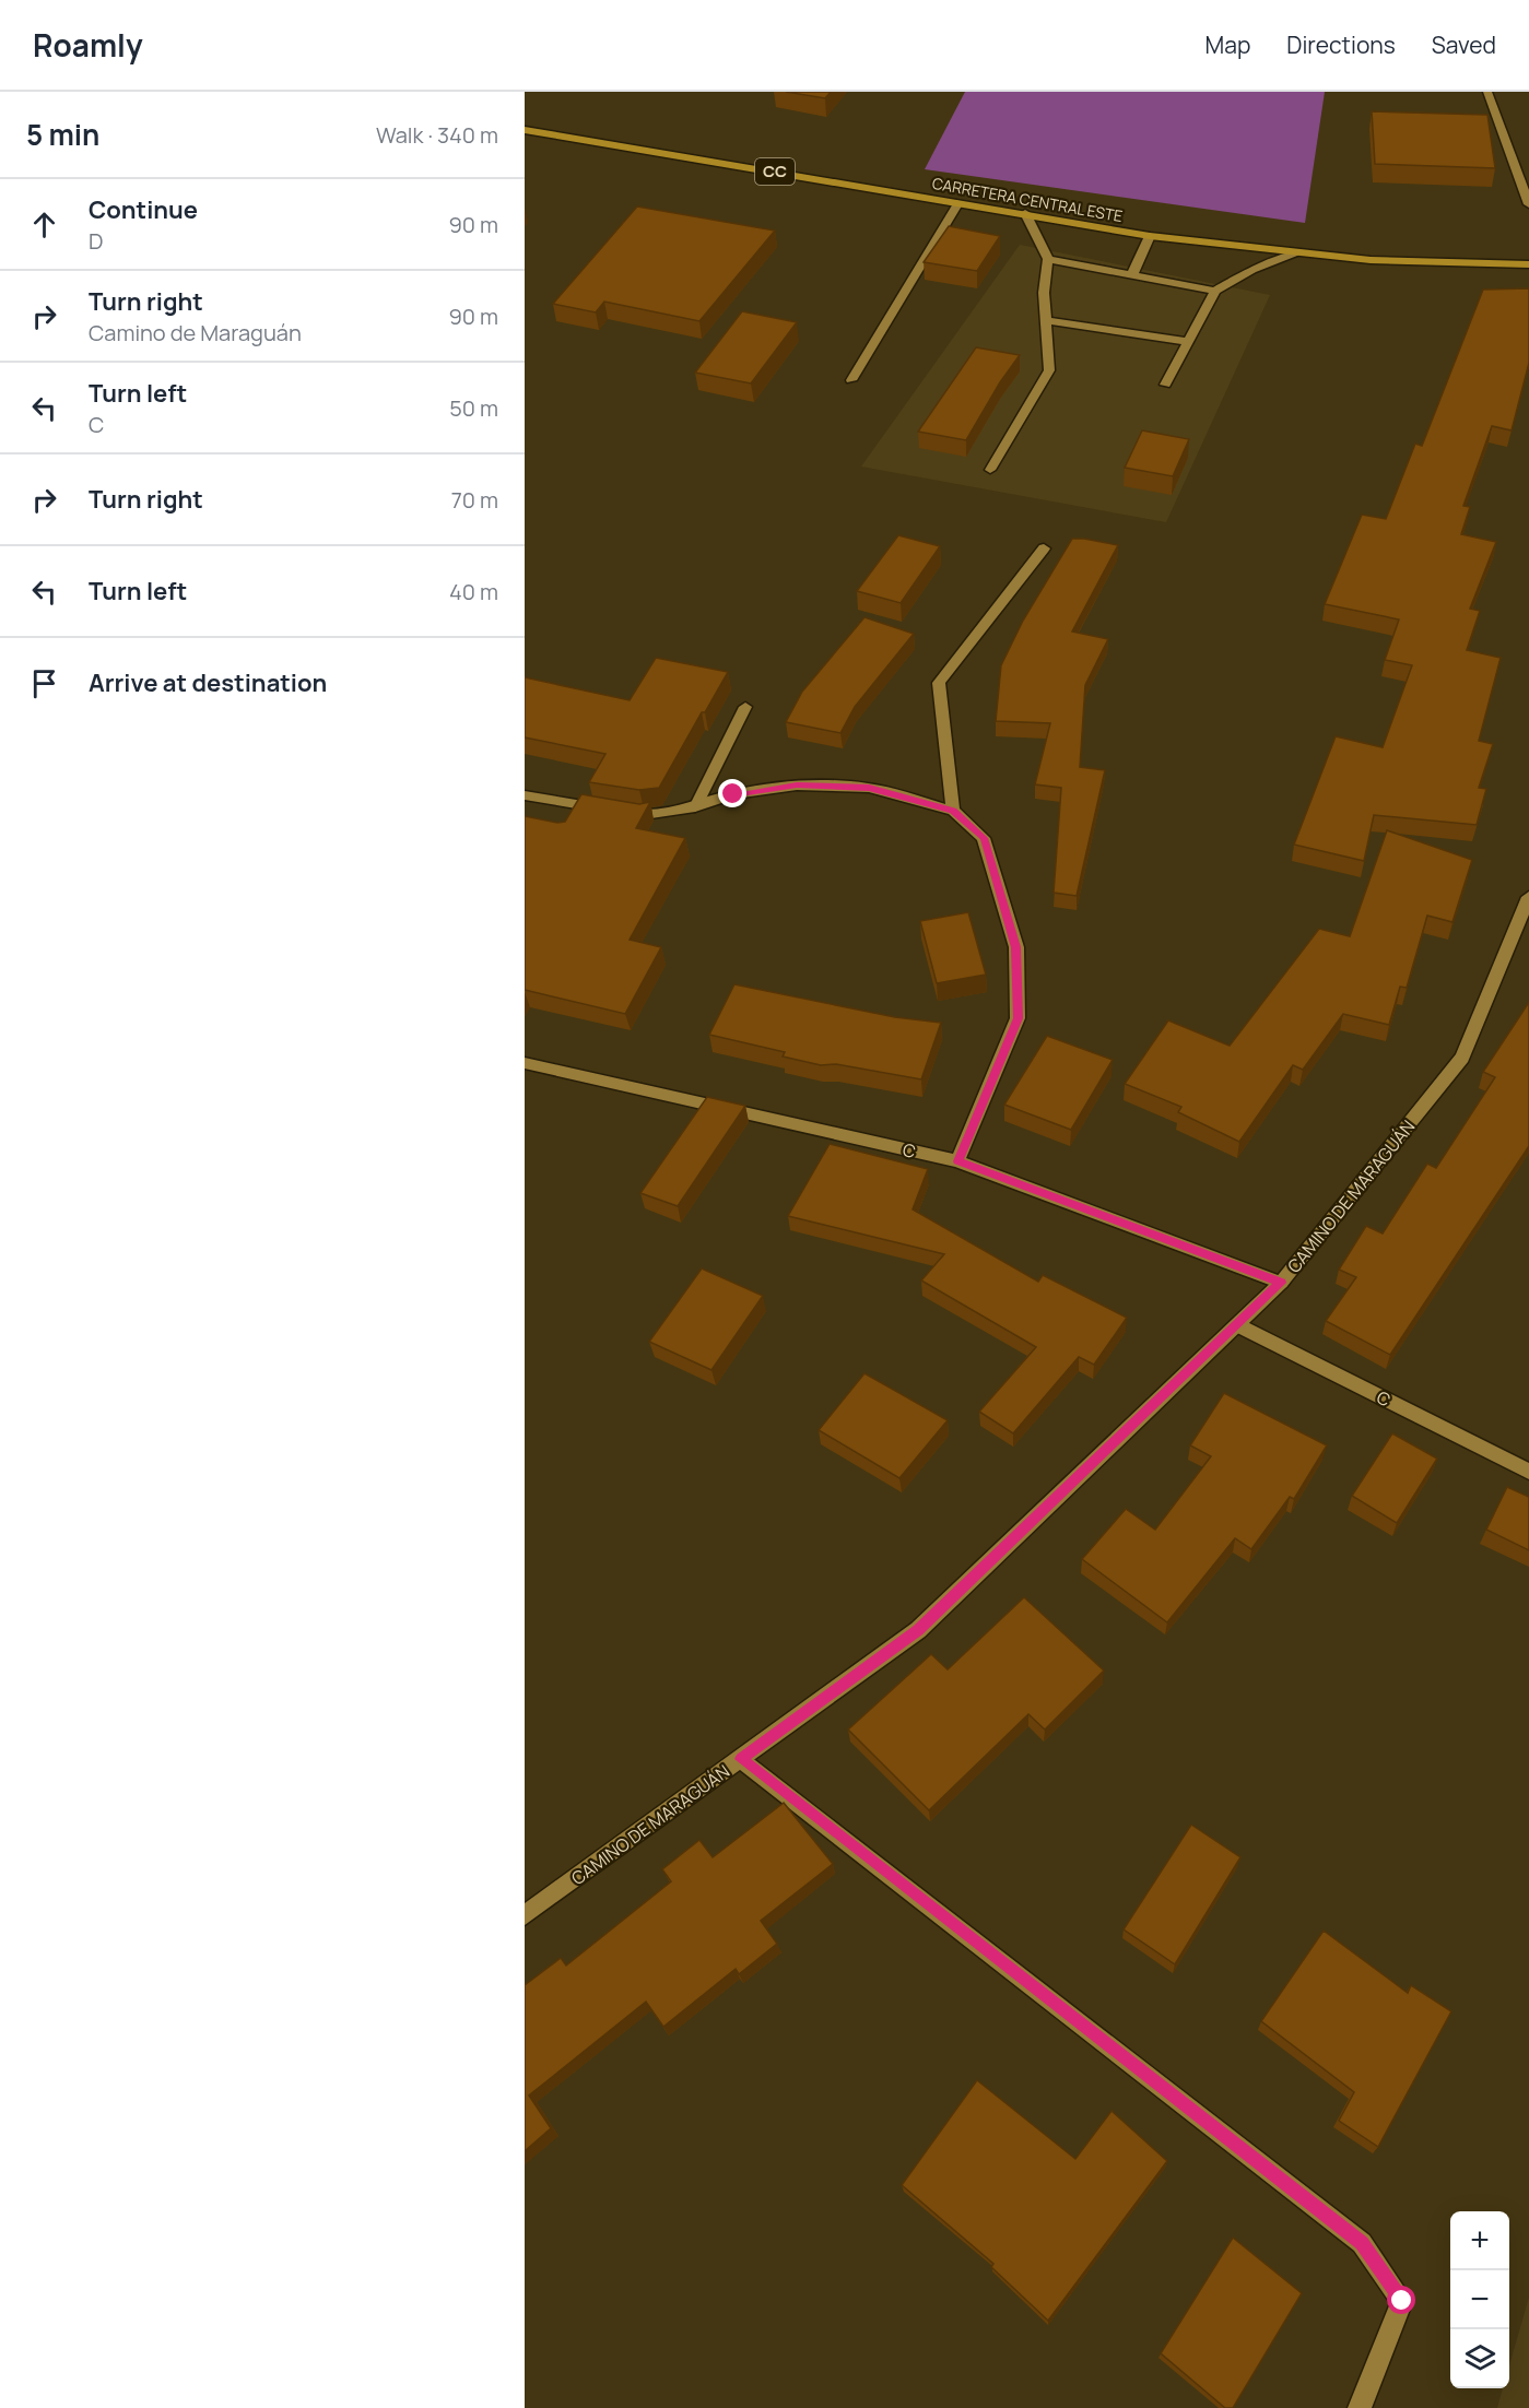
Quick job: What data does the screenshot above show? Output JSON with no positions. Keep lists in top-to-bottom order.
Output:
{
  "streets": {
    "main road": ["CC", "CARRETERA CENTRAL ESTE"],
    "street": ["C", "CAMINO DE MARAGUÁN"]
  },
  "crossings": [
    ["C", "CAMINO DE MARAGUÁN"]
  ],
  "page": {
    "header": "Roamly",
    "nav": ["Map", "Directions", "Saved"],
    "heading": ["5 min", "Walk · 340 m"],
    "list": [
      ["Continue", "D", "90 m"],
      ["Turn right", "Camino de Maraguán", "90 m"],
      ["Turn left", "C", "50 m"],
      ["Turn right", "70 m"],
      ["Turn left", "40 m"],
      "Arrive at destination"
    ],
    "map_buttons": ["+", "−"]
  }
}
